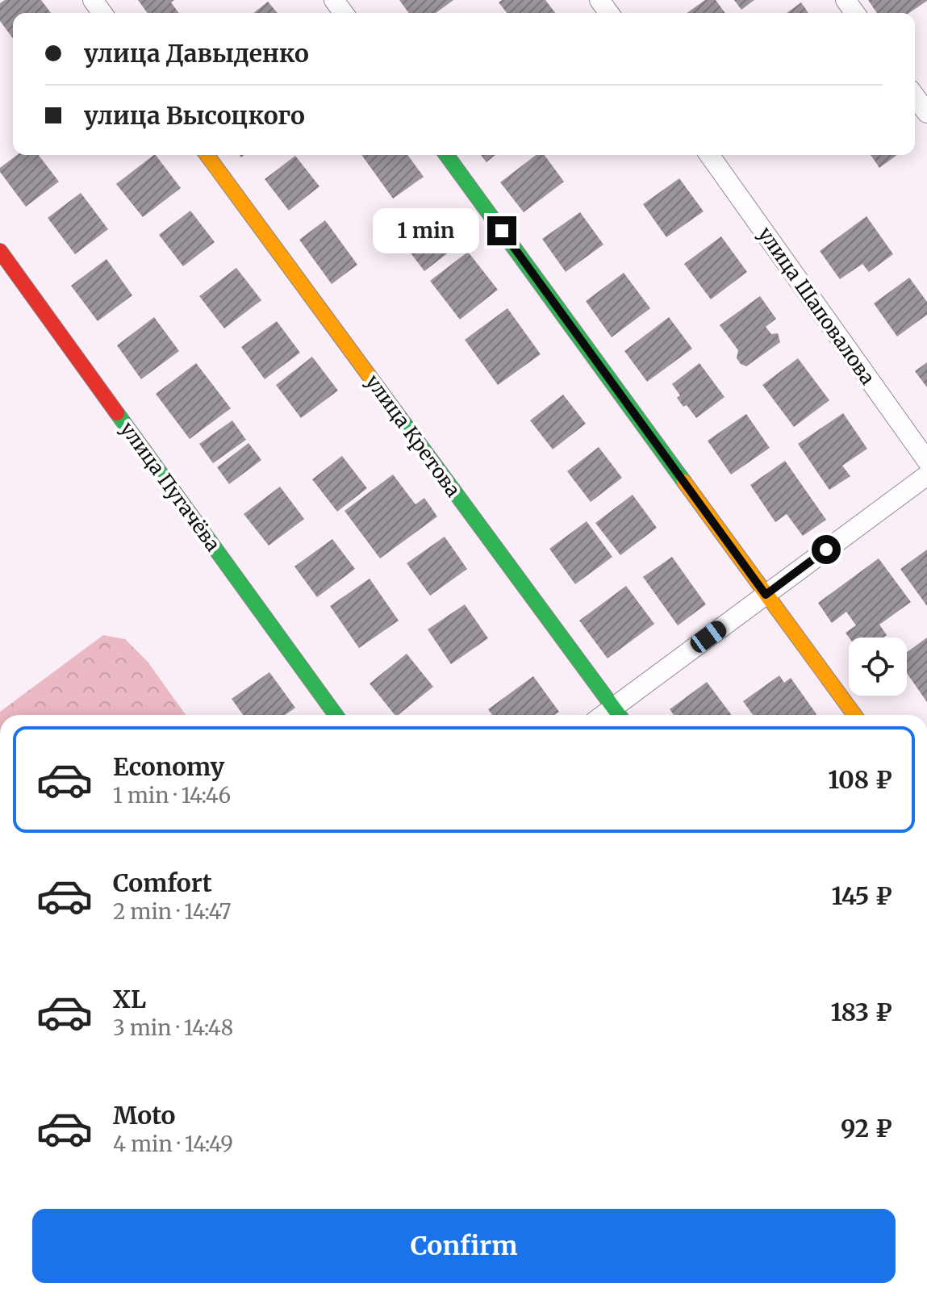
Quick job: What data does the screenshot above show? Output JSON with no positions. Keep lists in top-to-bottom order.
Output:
{
  "streets": {
    "street": ["улица Шаповалова", "улица Кретова", "улица Пугачёва"]
  },
  "page": {
    "banner": ["улица Давыденко", "улица Высоцкого"],
    "bubble": "1 min",
    "list": [
      {
        "name": "Economy",
        "note": "1 min · 14:46",
        "value": "108 ₽"
      },
      {
        "name": "Comfort",
        "note": "2 min · 14:47",
        "value": "145 ₽"
      },
      {
        "name": "XL",
        "note": "3 min · 14:48",
        "value": "183 ₽"
      },
      {
        "name": "Moto",
        "note": "4 min · 14:49",
        "value": "92 ₽"
      }
    ],
    "buttons": "Confirm"
  }
}
